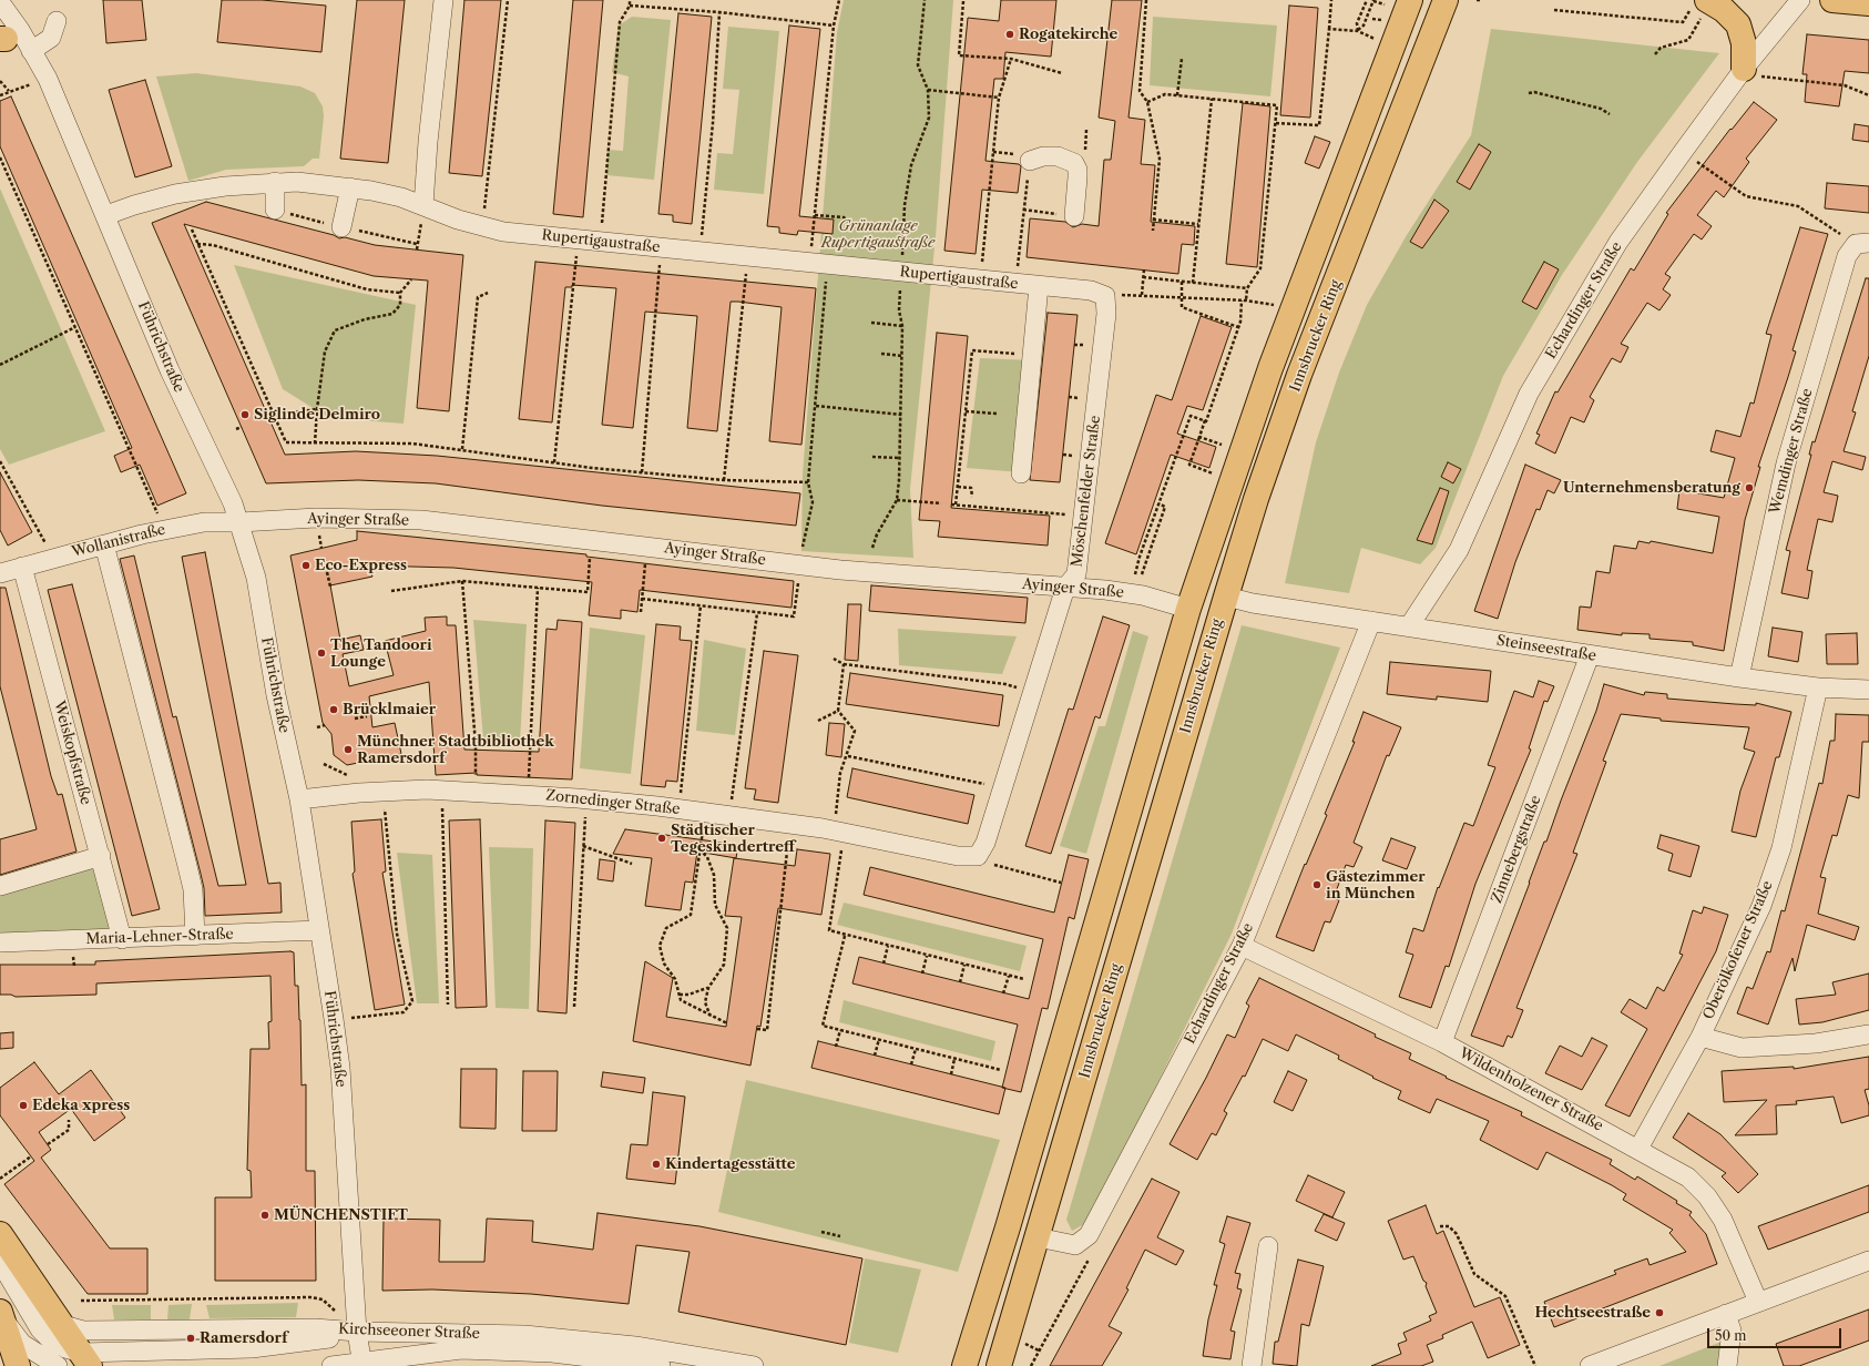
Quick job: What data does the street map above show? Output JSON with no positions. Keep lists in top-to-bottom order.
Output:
{
  "streets": {
    "main road": ["Innsbrucker Ring"],
    "street": [
      "Rupertigaustraße",
      "Echardinger Straße",
      "Führichstraße",
      "Wemdinger Straße",
      "Möschenfelder Straße",
      "Ayinger Straße",
      "Wollanistraße",
      "Steinseestraße",
      "Weiskopfstraße",
      "Zornedinger Straße",
      "Zinnebergstraße",
      "Maria-Lehner-Straße",
      "Oberölkofener Straße",
      "Wildenholzener Straße",
      "Kirchseeoner Straße"
    ]
  },
  "crossings": [
    ["Rupertigaustraße", "Führichstraße"],
    ["Rupertigaustraße", "Möschenfelder Straße"],
    ["Echardinger Straße", "Innsbrucker Ring"],
    ["Echardinger Straße", "Steinseestraße"],
    ["Echardinger Straße", "Wildenholzener Straße"],
    ["Innsbrucker Ring", "Steinseestraße"],
    ["Führichstraße", "Ayinger Straße"],
    ["Führichstraße", "Wollanistraße"],
    ["Führichstraße", "Zornedinger Straße"],
    ["Führichstraße", "Maria-Lehner-Straße"],
    ["Führichstraße", "Kirchseeoner Straße"],
    ["Wemdinger Straße", "Steinseestraße"],
    ["Möschenfelder Straße", "Ayinger Straße"],
    ["Möschenfelder Straße", "Zornedinger Straße"],
    ["Ayinger Straße", "Wollanistraße"],
    ["Wollanistraße", "Weiskopfstraße"],
    ["Steinseestraße", "Zinnebergstraße"],
    ["Steinseestraße", "Oberölkofener Straße"],
    ["Weiskopfstraße", "Maria-Lehner-Straße"],
    ["Zinnebergstraße", "Wildenholzener Straße"],
    ["Oberölkofener Straße", "Wildenholzener Straße"]
  ],
  "parks": ["Grünanlage Rupertigaustraße"],
  "places": [
    "Rogatekirche",
    "Siglinde Delmiro",
    "Unternehmensberatung",
    "Eco-Express",
    "The Tandoori Lounge",
    "Brücklmaier",
    "Münchner Stadtbibliothek Ramersdorf",
    "Städtischer Tegeskindertreff",
    "Gästezimmer in München",
    "Edeka xpress",
    "Kindertagesstätte",
    "MÜNCHENSTIFT",
    "Hechtseestraße",
    "Ramersdorf"
  ],
  "scale_bar": "50 m"
}
